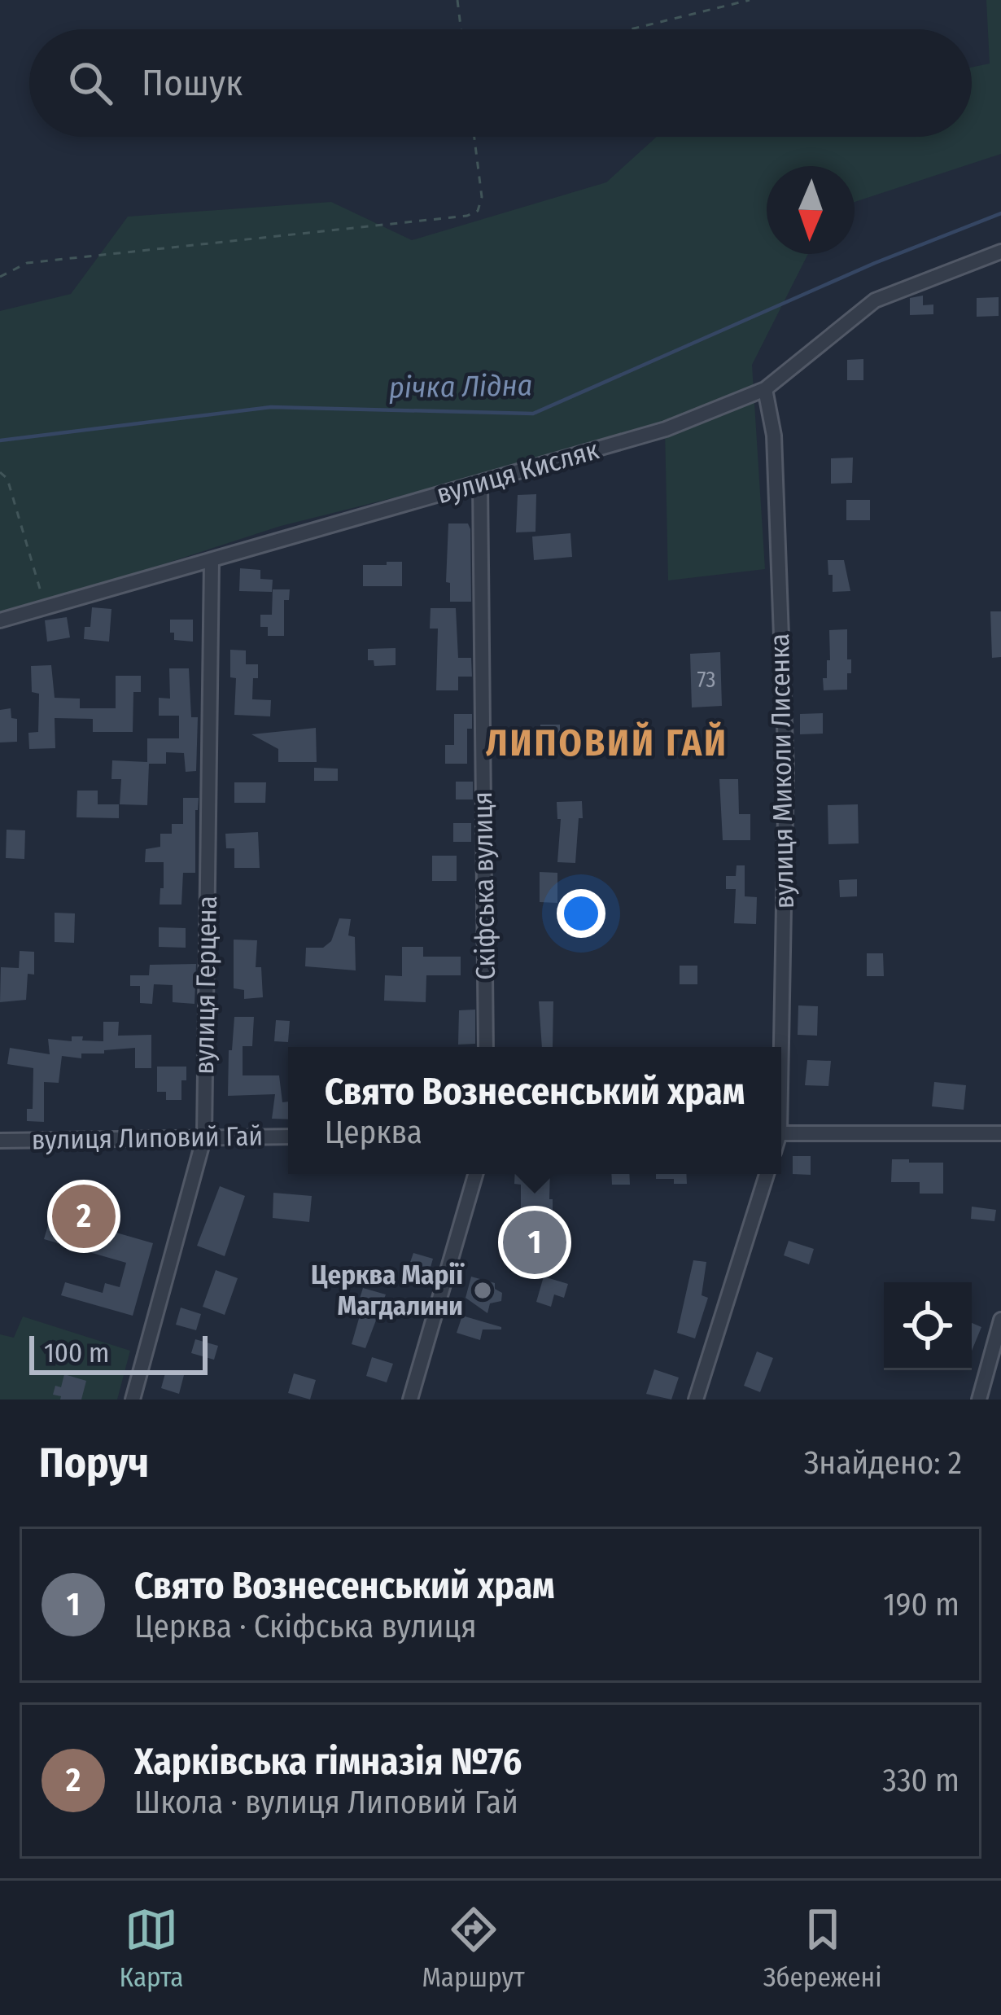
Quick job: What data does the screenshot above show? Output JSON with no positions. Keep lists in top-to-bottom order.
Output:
{
  "streets": {
    "street": [
      "вулиця Кисляк",
      "вулиця Миколи Лисенка",
      "Скіфська вулиця",
      "вулиця Герцена",
      "вулиця Липовий Гай"
    ]
  },
  "crossings": [
    ["вулиця Кисляк", "вулиця Миколи Лисенка"],
    ["вулиця Кисляк", "Скіфська вулиця"],
    ["вулиця Кисляк", "вулиця Герцена"],
    ["вулиця Герцена", "вулиця Липовий Гай"]
  ],
  "districts": ["ЛИПОВИЙ ГАЙ"],
  "water": ["річка Лідна"],
  "places": ["Церква Марії Магдалини"],
  "house_numbers": ["73"],
  "scale_bar": "100 m",
  "north": "bottom",
  "page": {
    "search": "Пошук",
    "popup": ["Свято Вознесенський храм", "Церква"],
    "pins": ["2", "1"],
    "scale": "100 m",
    "heading": ["Поруч", "Знайдено: 2"],
    "list": [
      {
        "mark": "1",
        "name": "Свято Вознесенський храм",
        "note": "Церква · Скіфська вулиця",
        "value": "190 m"
      },
      {
        "mark": "2",
        "name": "Харківська гімназія №76",
        "note": "Школа · вулиця Липовий Гай",
        "value": "330 m"
      }
    ],
    "nav": ["Карта", "Маршрут", "Збережені"]
  }
}
